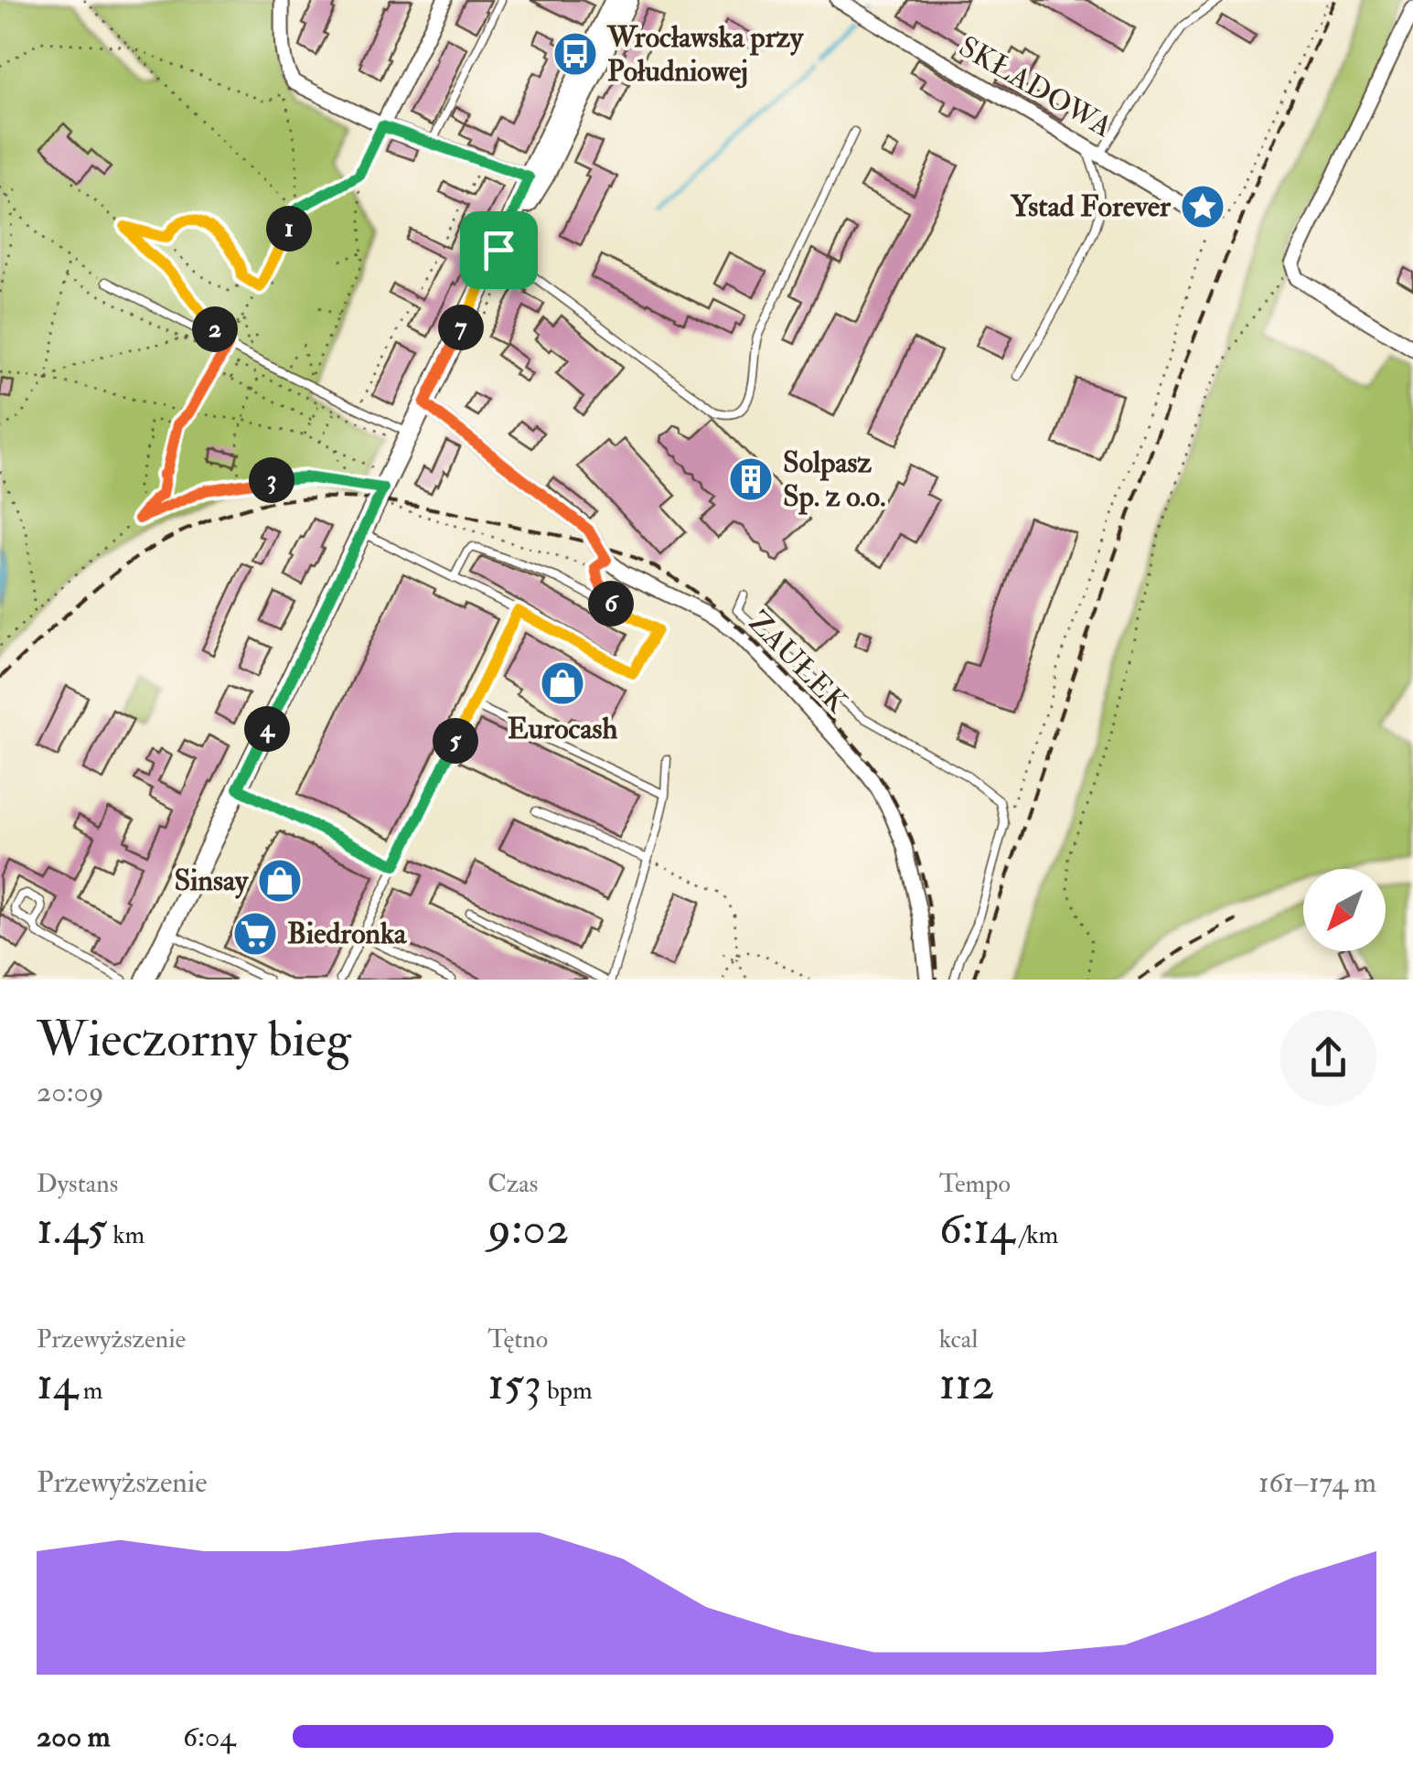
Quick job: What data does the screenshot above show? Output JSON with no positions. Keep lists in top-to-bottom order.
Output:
{
  "streets": {
    "street": ["SKŁADOWA", "ZAUŁEK"]
  },
  "places": {
    "bus stop": ["Wrocławska przy Południowej"],
    "place": ["Ystad Forever"],
    "building": ["Solpasz Sp. z o.o."],
    "shop": ["Eurocash", "Sinsay"],
    "supermarket": ["Biedronka"]
  },
  "north": "bottom left",
  "page": {
    "pins": [
      "1",
      "7",
      "2",
      "3",
      "6",
      "4",
      "5"
    ],
    "heading": ["Wieczorny bieg", "20:09"],
    "stats": [
      ["Dystans", "1.45 km"],
      ["Czas", "9:02"],
      ["Tempo", "6:14 /km"],
      ["Przewyższenie", "14 m"],
      ["Tętno", "153 bpm"],
      ["kcal", "112"]
    ],
    "chart": ["Przewyższenie", "161–174 m"],
    "list": [
      {
        "name": "200 m",
        "note": "6:04"
      }
    ]
  }
}
